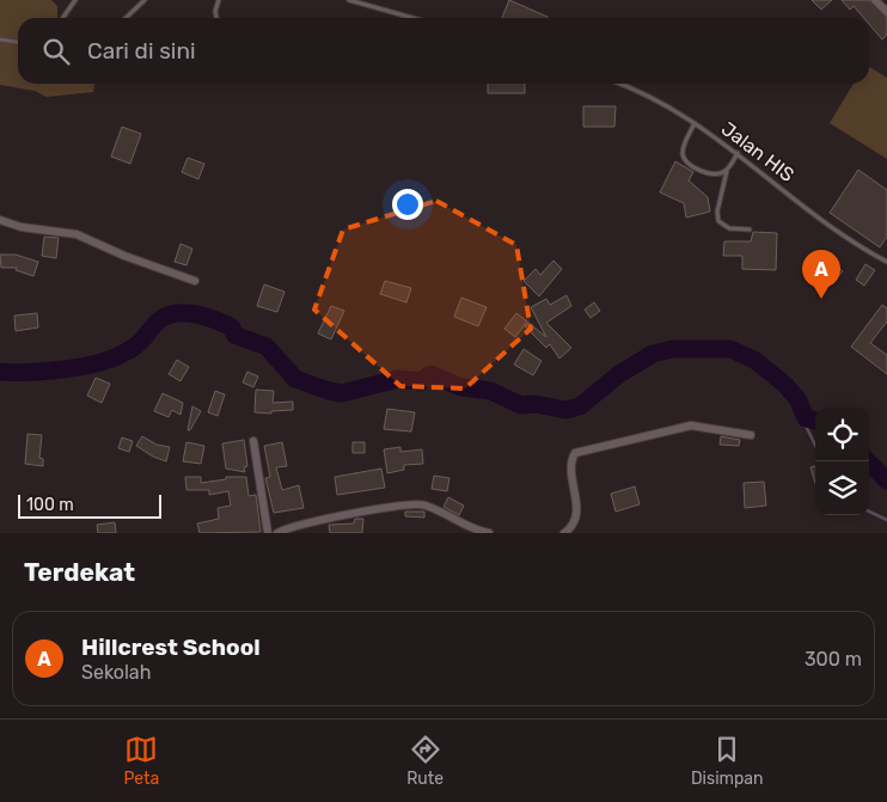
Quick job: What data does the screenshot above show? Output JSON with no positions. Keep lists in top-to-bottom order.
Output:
{
  "streets": {
    "lane": ["Jalan HIS"]
  },
  "scale_bar": "100 m",
  "page": {
    "search": "Cari di sini",
    "pins": "A",
    "scale": "100 m",
    "heading": "Terdekat",
    "list": [
      {
        "mark": "A",
        "name": "Hillcrest School",
        "note": "Sekolah",
        "value": "300 m"
      }
    ],
    "nav": ["Peta", "Rute", "Disimpan"]
  }
}
